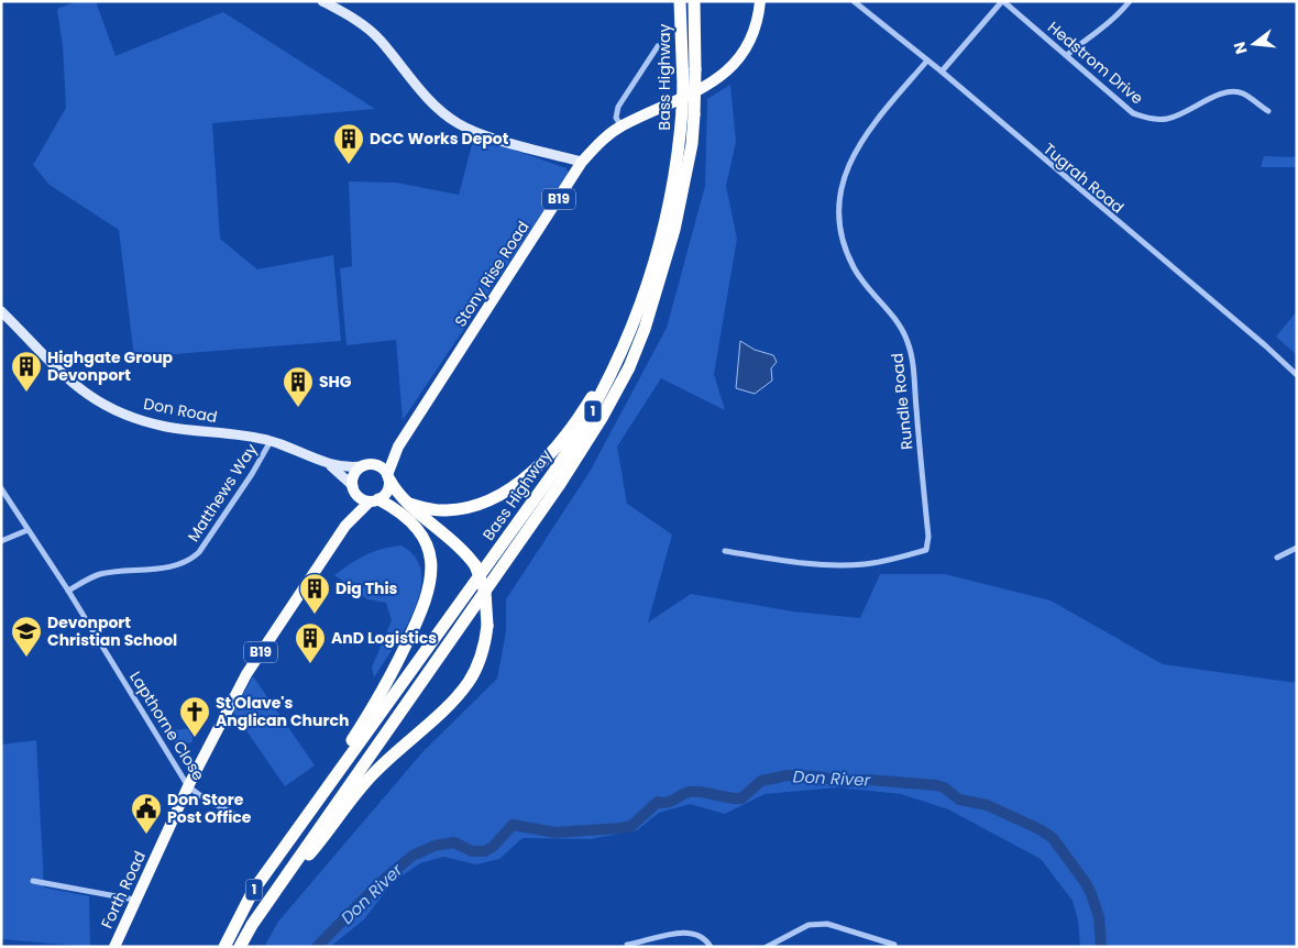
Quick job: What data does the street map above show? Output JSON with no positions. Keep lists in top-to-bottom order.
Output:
{
  "streets": {
    "highway": ["Bass Highway", "1"],
    "main road": [
      "B19",
      "Stony Rise Road",
      "Don Road",
      "Forth Road"
    ],
    "street": [
      "Hedstrom Drive",
      "Tugrah Road",
      "Rundle Road",
      "Matthews Way",
      "Lapthorne Close"
    ]
  },
  "crossings": [
    ["Tugrah Road", "Rundle Road"],
    ["B19", "Stony Rise Road"],
    ["B19", "Don Road"],
    ["B19", "Lapthorne Close"],
    ["B19", "Forth Road"],
    ["Stony Rise Road", "Don Road"],
    ["Don Road", "Matthews Way"],
    ["Matthews Way", "Lapthorne Close"],
    ["Lapthorne Close", "Forth Road"]
  ],
  "water": ["Don River"],
  "places": {
    "building": [
      "DCC Works Depot",
      "Highgate Group Devonport",
      "SHG",
      "Dig This",
      "AnD Logistics"
    ],
    "school or university": ["Devonport Christian School"],
    "church": ["St Olave's Anglican Church"],
    "public building": ["Don Store Post Office"]
  },
  "north": "left"
}
